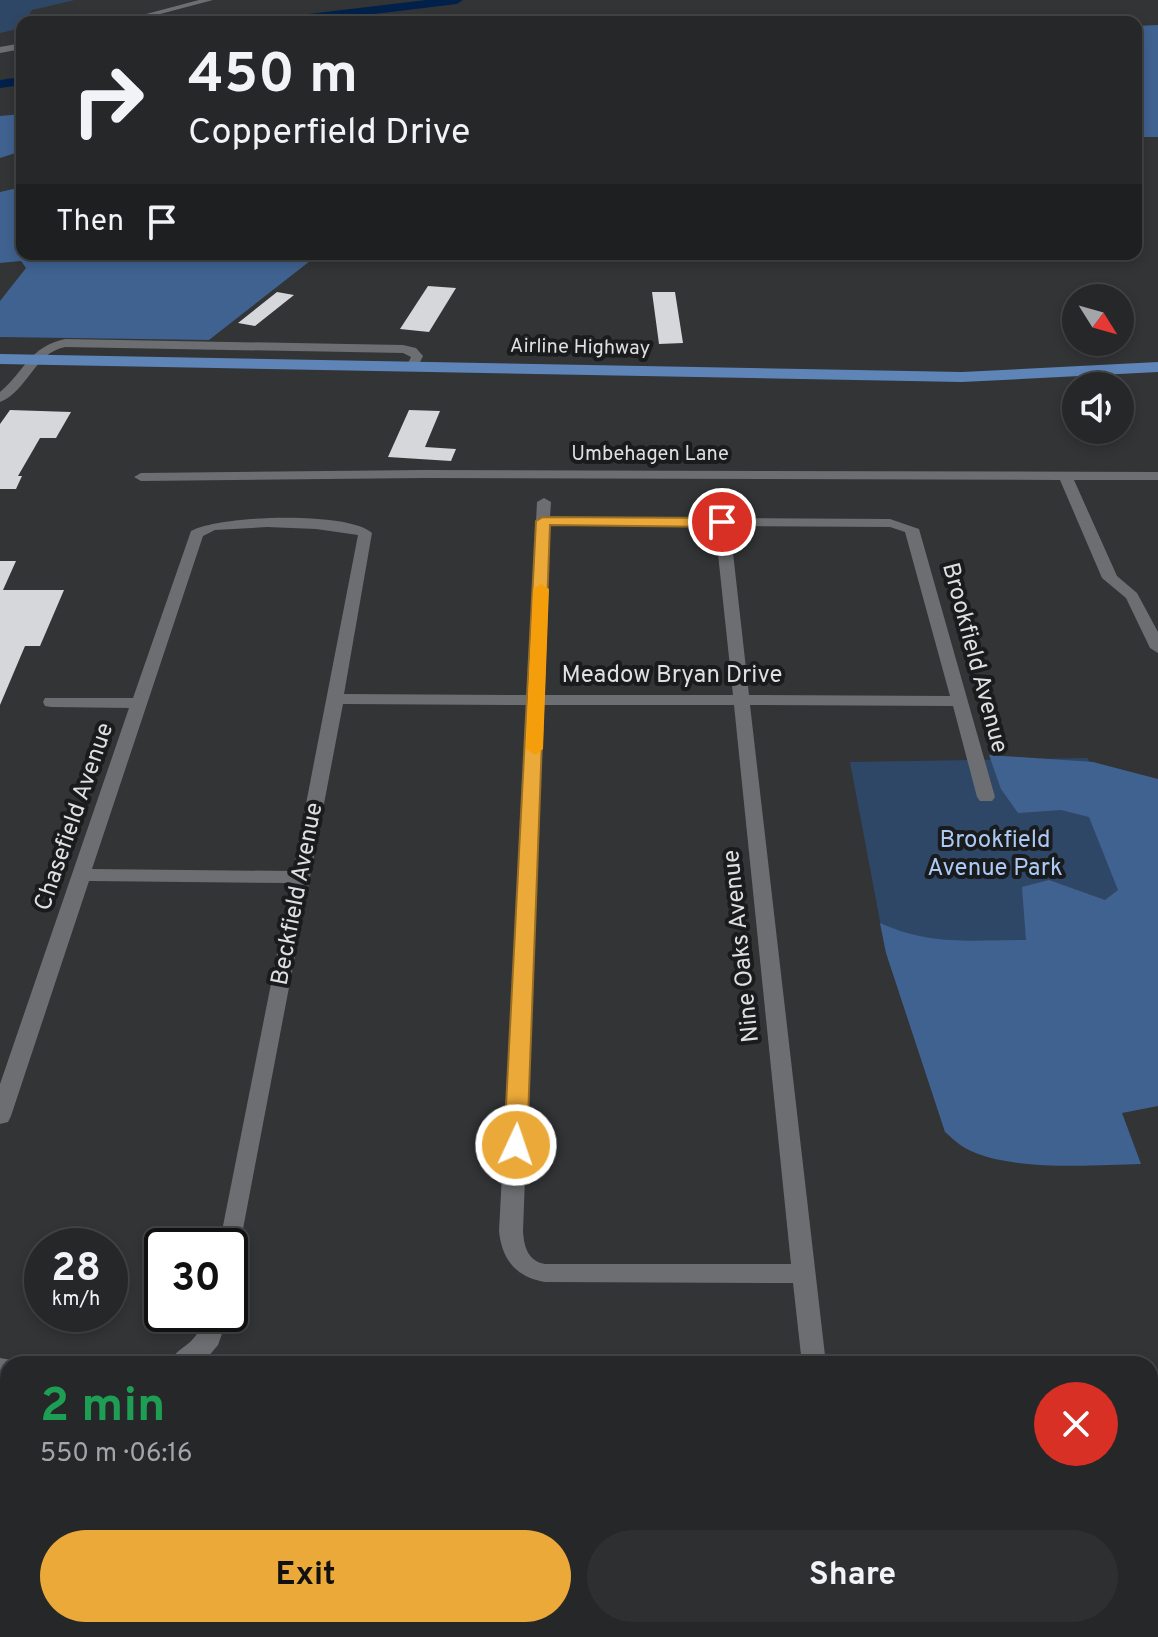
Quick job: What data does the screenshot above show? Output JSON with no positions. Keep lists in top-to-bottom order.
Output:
{
  "streets": {
    "highway": ["Airline Highway"],
    "street": [
      "Umbehagen Lane",
      "Brookfield Avenue",
      "Meadow Bryan Drive",
      "Chasefield Avenue",
      "Beckfield Avenue",
      "Nine Oaks Avenue"
    ]
  },
  "crossings": [
    ["Brookfield Avenue", "Meadow Bryan Drive"],
    ["Brookfield Avenue", "Nine Oaks Avenue"],
    ["Meadow Bryan Drive", "Beckfield Avenue"],
    ["Meadow Bryan Drive", "Nine Oaks Avenue"],
    ["Chasefield Avenue", "Beckfield Avenue"]
  ],
  "parks": ["Brookfield Avenue Park"],
  "north": "bottom right",
  "page": {
    "turn": ["450 m", "Copperfield Drive"],
    "then": "Then",
    "speed": "28 km/h",
    "limit": "30",
    "heading": ["2 min", "550 m · 06:16"],
    "buttons": ["Exit", "Share"]
  }
}
